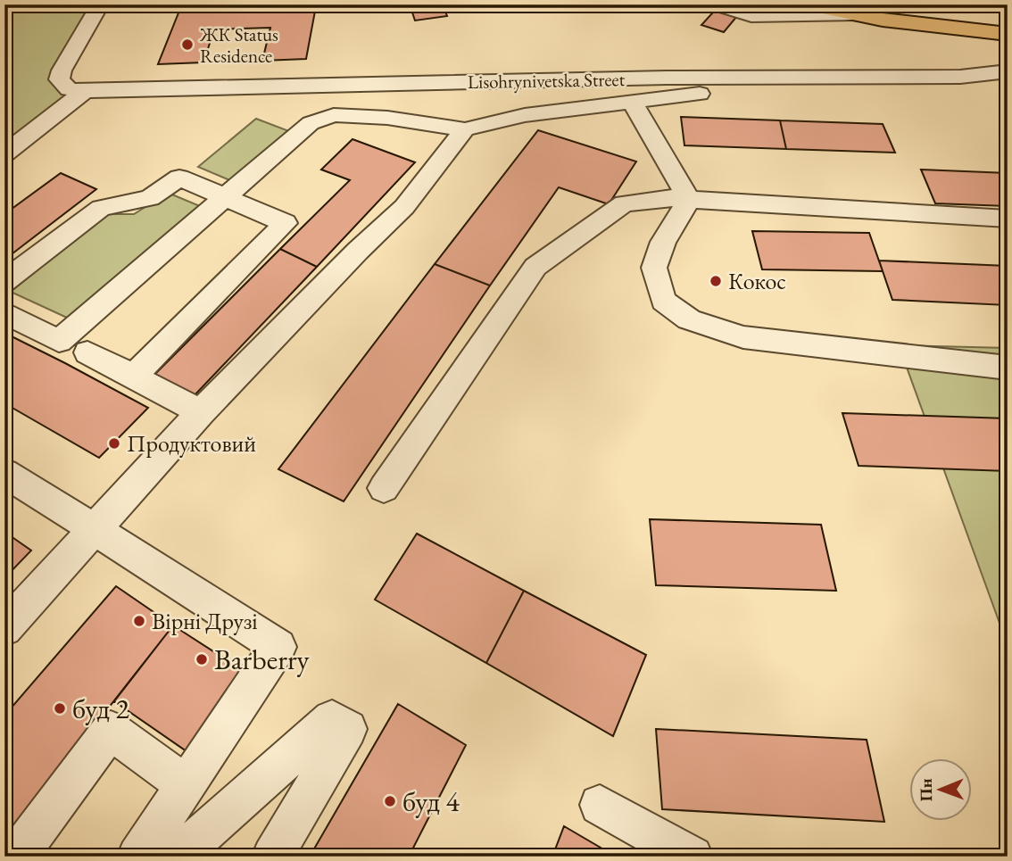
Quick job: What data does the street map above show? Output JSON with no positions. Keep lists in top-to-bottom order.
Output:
{
  "streets": {
    "street": ["Lisohrynivetska Street"]
  },
  "places": [
    "ЖК Status Residence",
    "Кокос",
    "Продуктовий",
    "Вірні Друзі",
    "Barberry",
    "буд 2",
    "буд 4"
  ],
  "north": "left"
}
